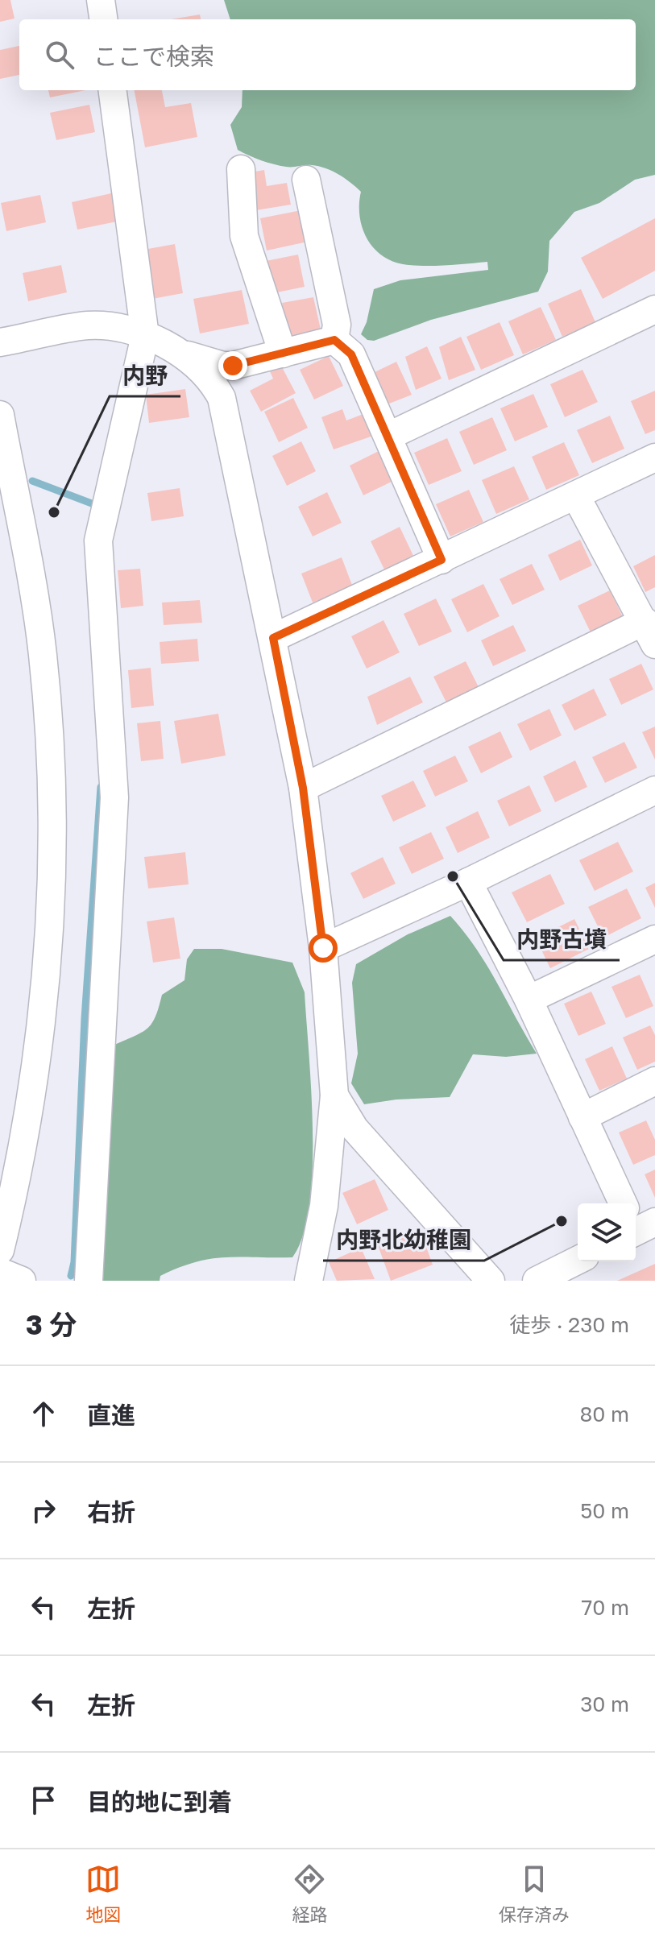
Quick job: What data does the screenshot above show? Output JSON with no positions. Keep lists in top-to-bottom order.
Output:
{
  "places": ["内野", "内野古墳", "内野北幼稚園"],
  "page": {
    "search": "ここで検索",
    "heading": ["3 分", "徒歩 · 230 m"],
    "list": [
      ["直進", "80 m"],
      ["右折", "50 m"],
      ["左折", "70 m"],
      ["左折", "30 m"],
      "目的地に到着"
    ],
    "nav": ["地図", "経路", "保存済み"]
  }
}
